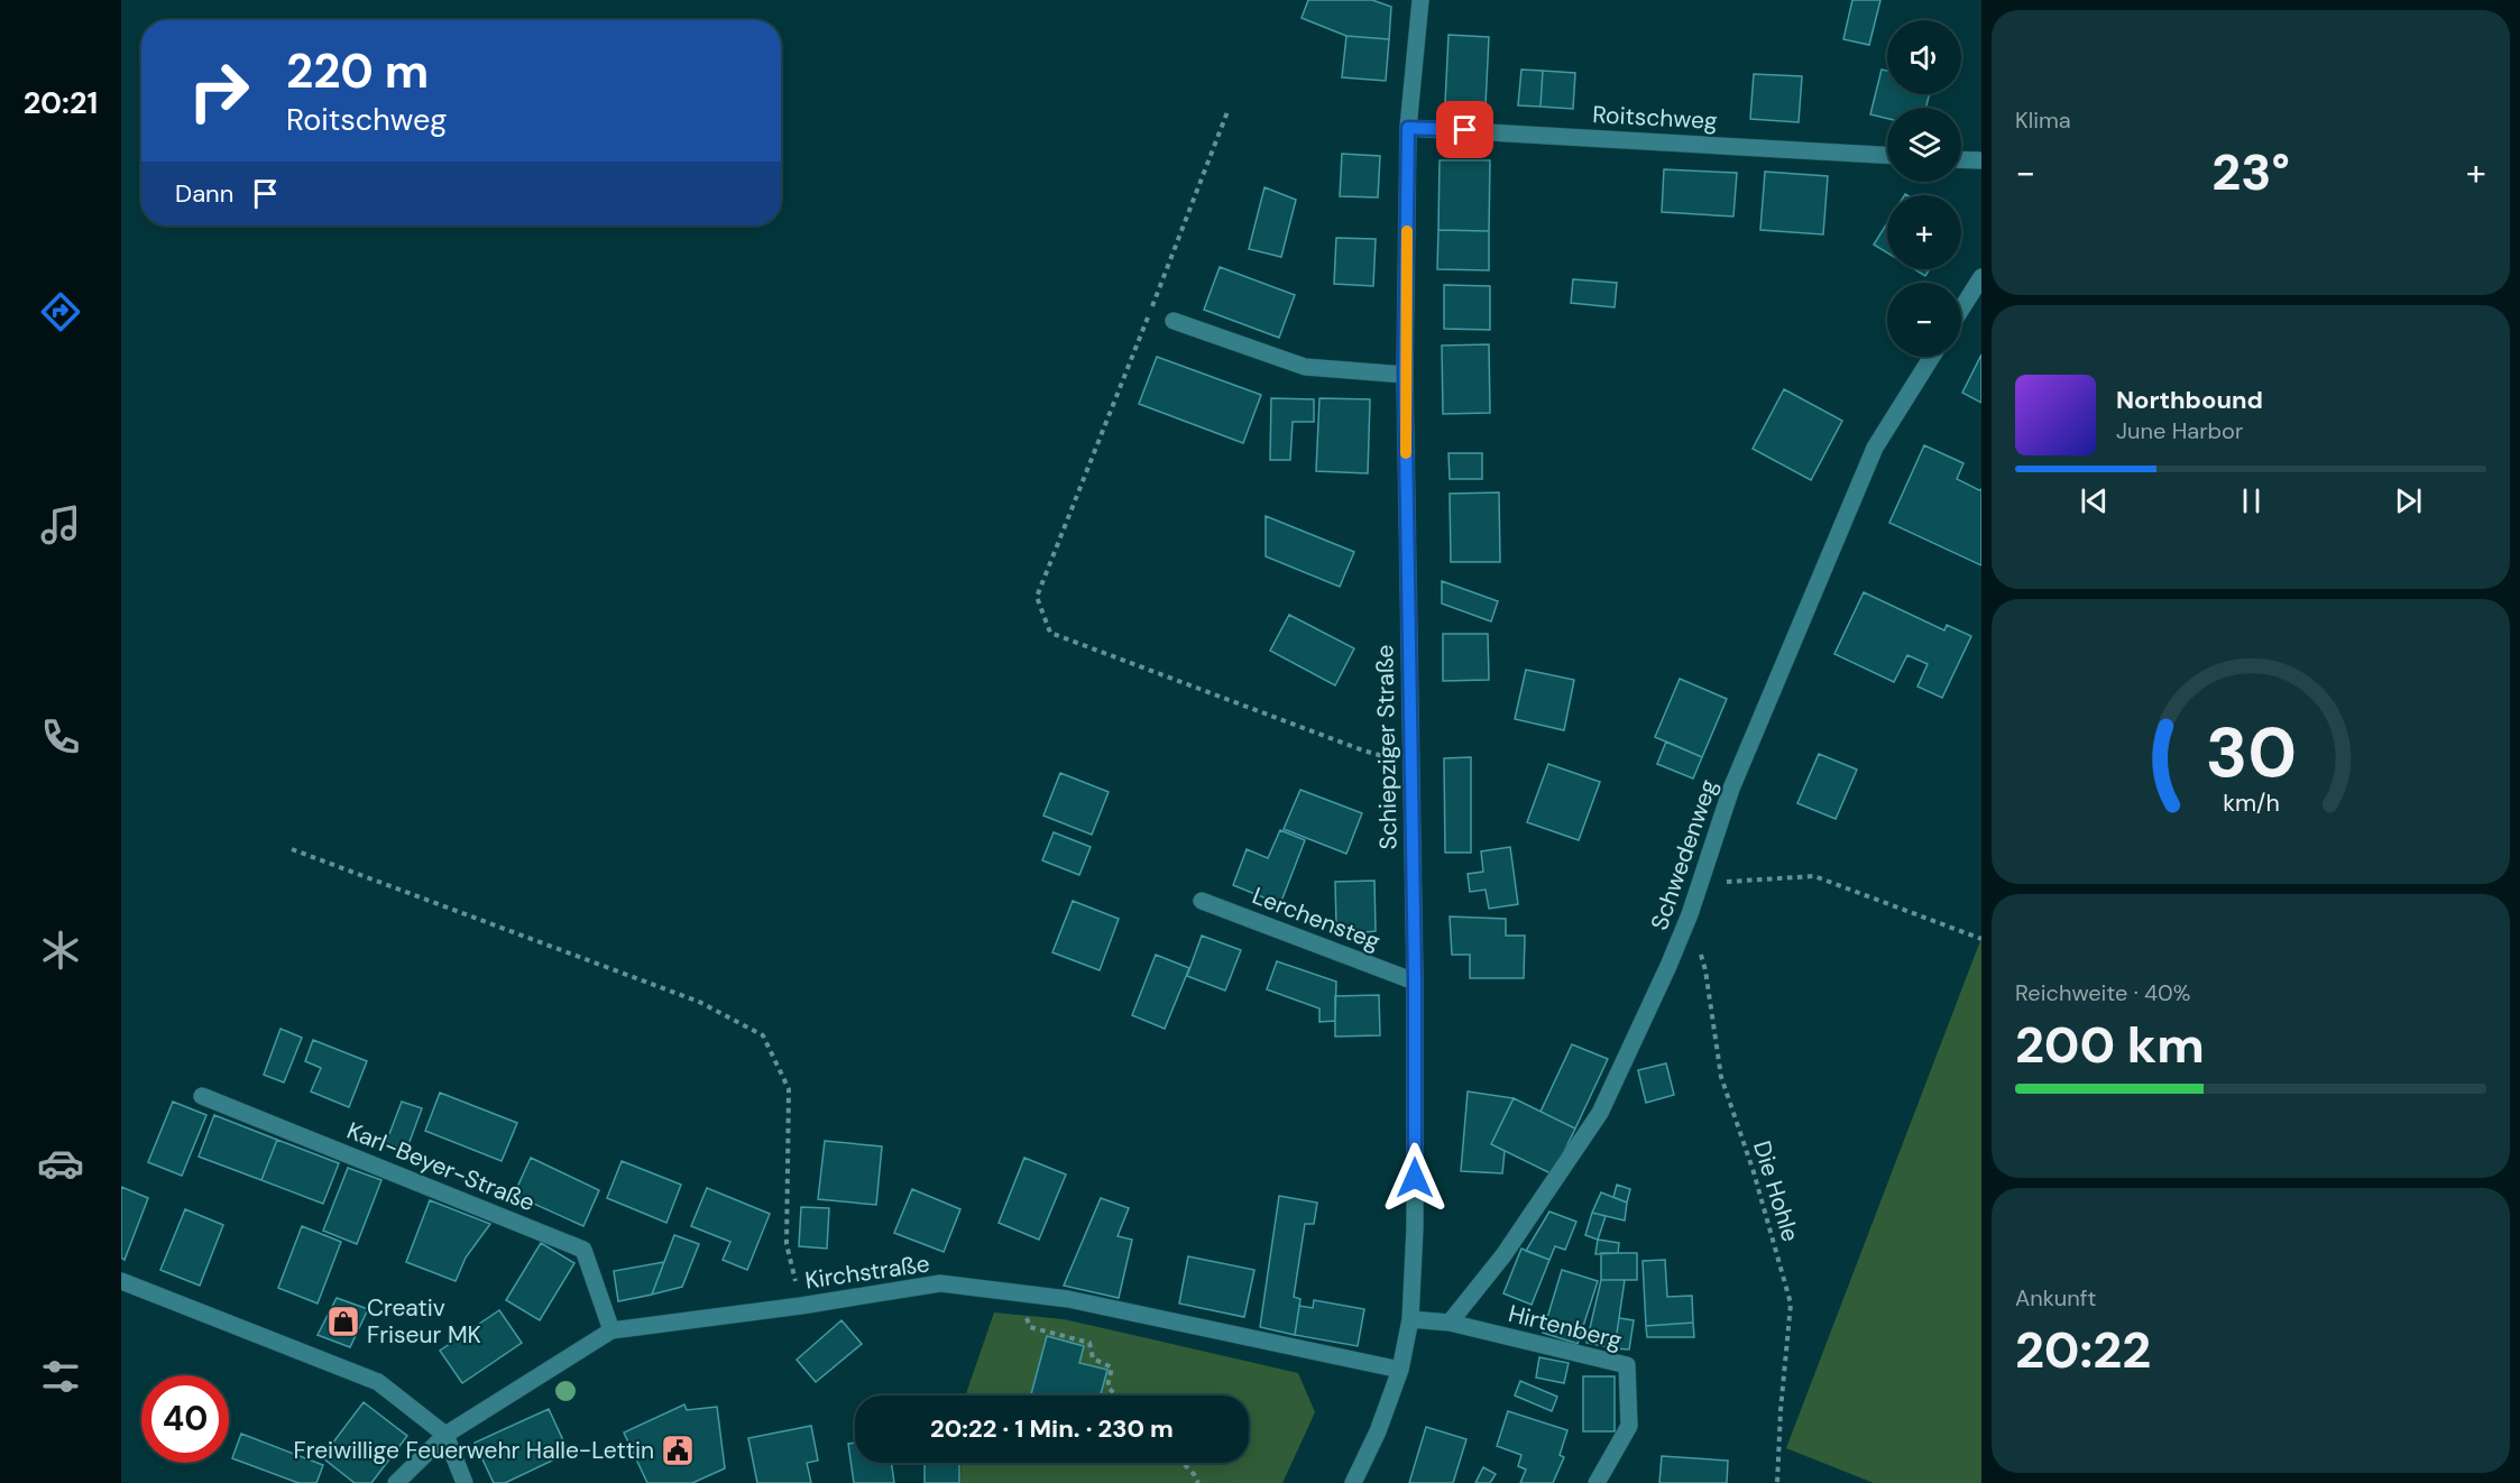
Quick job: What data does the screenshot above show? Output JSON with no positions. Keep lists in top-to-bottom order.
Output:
{
  "streets": {
    "street": [
      "Roitschweg",
      "Schiepziger Straße",
      "Schwedenweg",
      "Lerchensteg",
      "Karl-Beyer-Straße",
      "Kirchstraße",
      "Hirtenberg"
    ],
    "path": ["Die Hohle"]
  },
  "crossings": [
    ["Roitschweg", "Schiepziger Straße"],
    ["Schiepziger Straße", "Lerchensteg"],
    ["Schiepziger Straße", "Kirchstraße"],
    ["Schwedenweg", "Die Hohle"],
    ["Schwedenweg", "Hirtenberg"],
    ["Karl-Beyer-Straße", "Kirchstraße"]
  ],
  "places": {
    "shop": ["Creativ Friseur MK"],
    "public building": ["Freiwillige Feuerwehr Halle-Lettin"]
  },
  "page": {
    "tabs": "20:21",
    "tile": [
      "Klima",
      ["Reichweite · 40%", "200 km"],
      ["Ankunft", "20:22"]
    ],
    "map_buttons": ["+", "−"],
    "turn": ["220 m", "Roitschweg"],
    "heat": ["−", "23°", "+"],
    "then": "Dann",
    "song": ["Northbound", "June Harbor"],
    "limit": "40",
    "trip": "20:22 · 1 Min. · 230 m",
    "gauge": ["30", "km/h"]
  }
}
